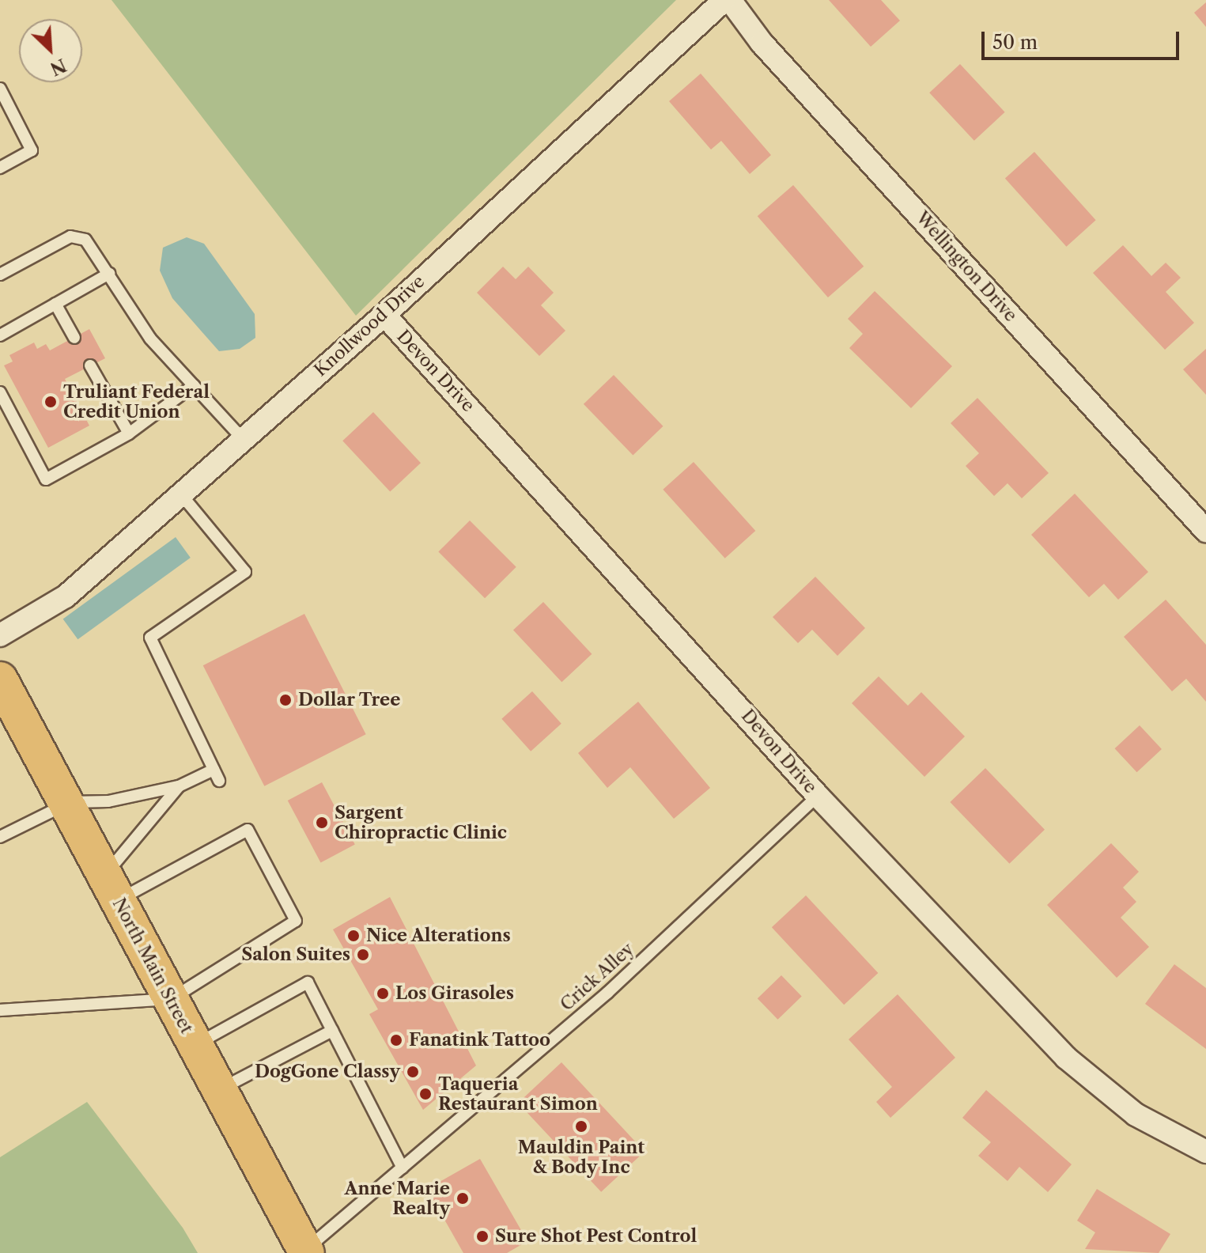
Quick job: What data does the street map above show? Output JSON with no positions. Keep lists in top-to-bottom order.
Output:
{
  "streets": {
    "main road": ["North Main Street"],
    "street": ["Wellington Drive", "Knollwood Drive", "Devon Drive"],
    "lane": ["Crick Alley"]
  },
  "crossings": [
    ["Knollwood Drive", "Devon Drive"],
    ["Devon Drive", "Crick Alley"],
    ["North Main Street", "Crick Alley"]
  ],
  "places": [
    "Truliant Federal Credit Union",
    "Dollar Tree",
    "Sargent Chiropractic Clinic",
    "Nice Alterations",
    "Salon Suites",
    "Los Girasoles",
    "Fanatink Tattoo",
    "DogGone Classy",
    "Taqueria Restaurant Simon",
    "Mauldin Paint & Body Inc",
    "Anne Marie Realty",
    "Sure Shot Pest Control"
  ],
  "scale_bar": "50 m",
  "north": "bottom right"
}
